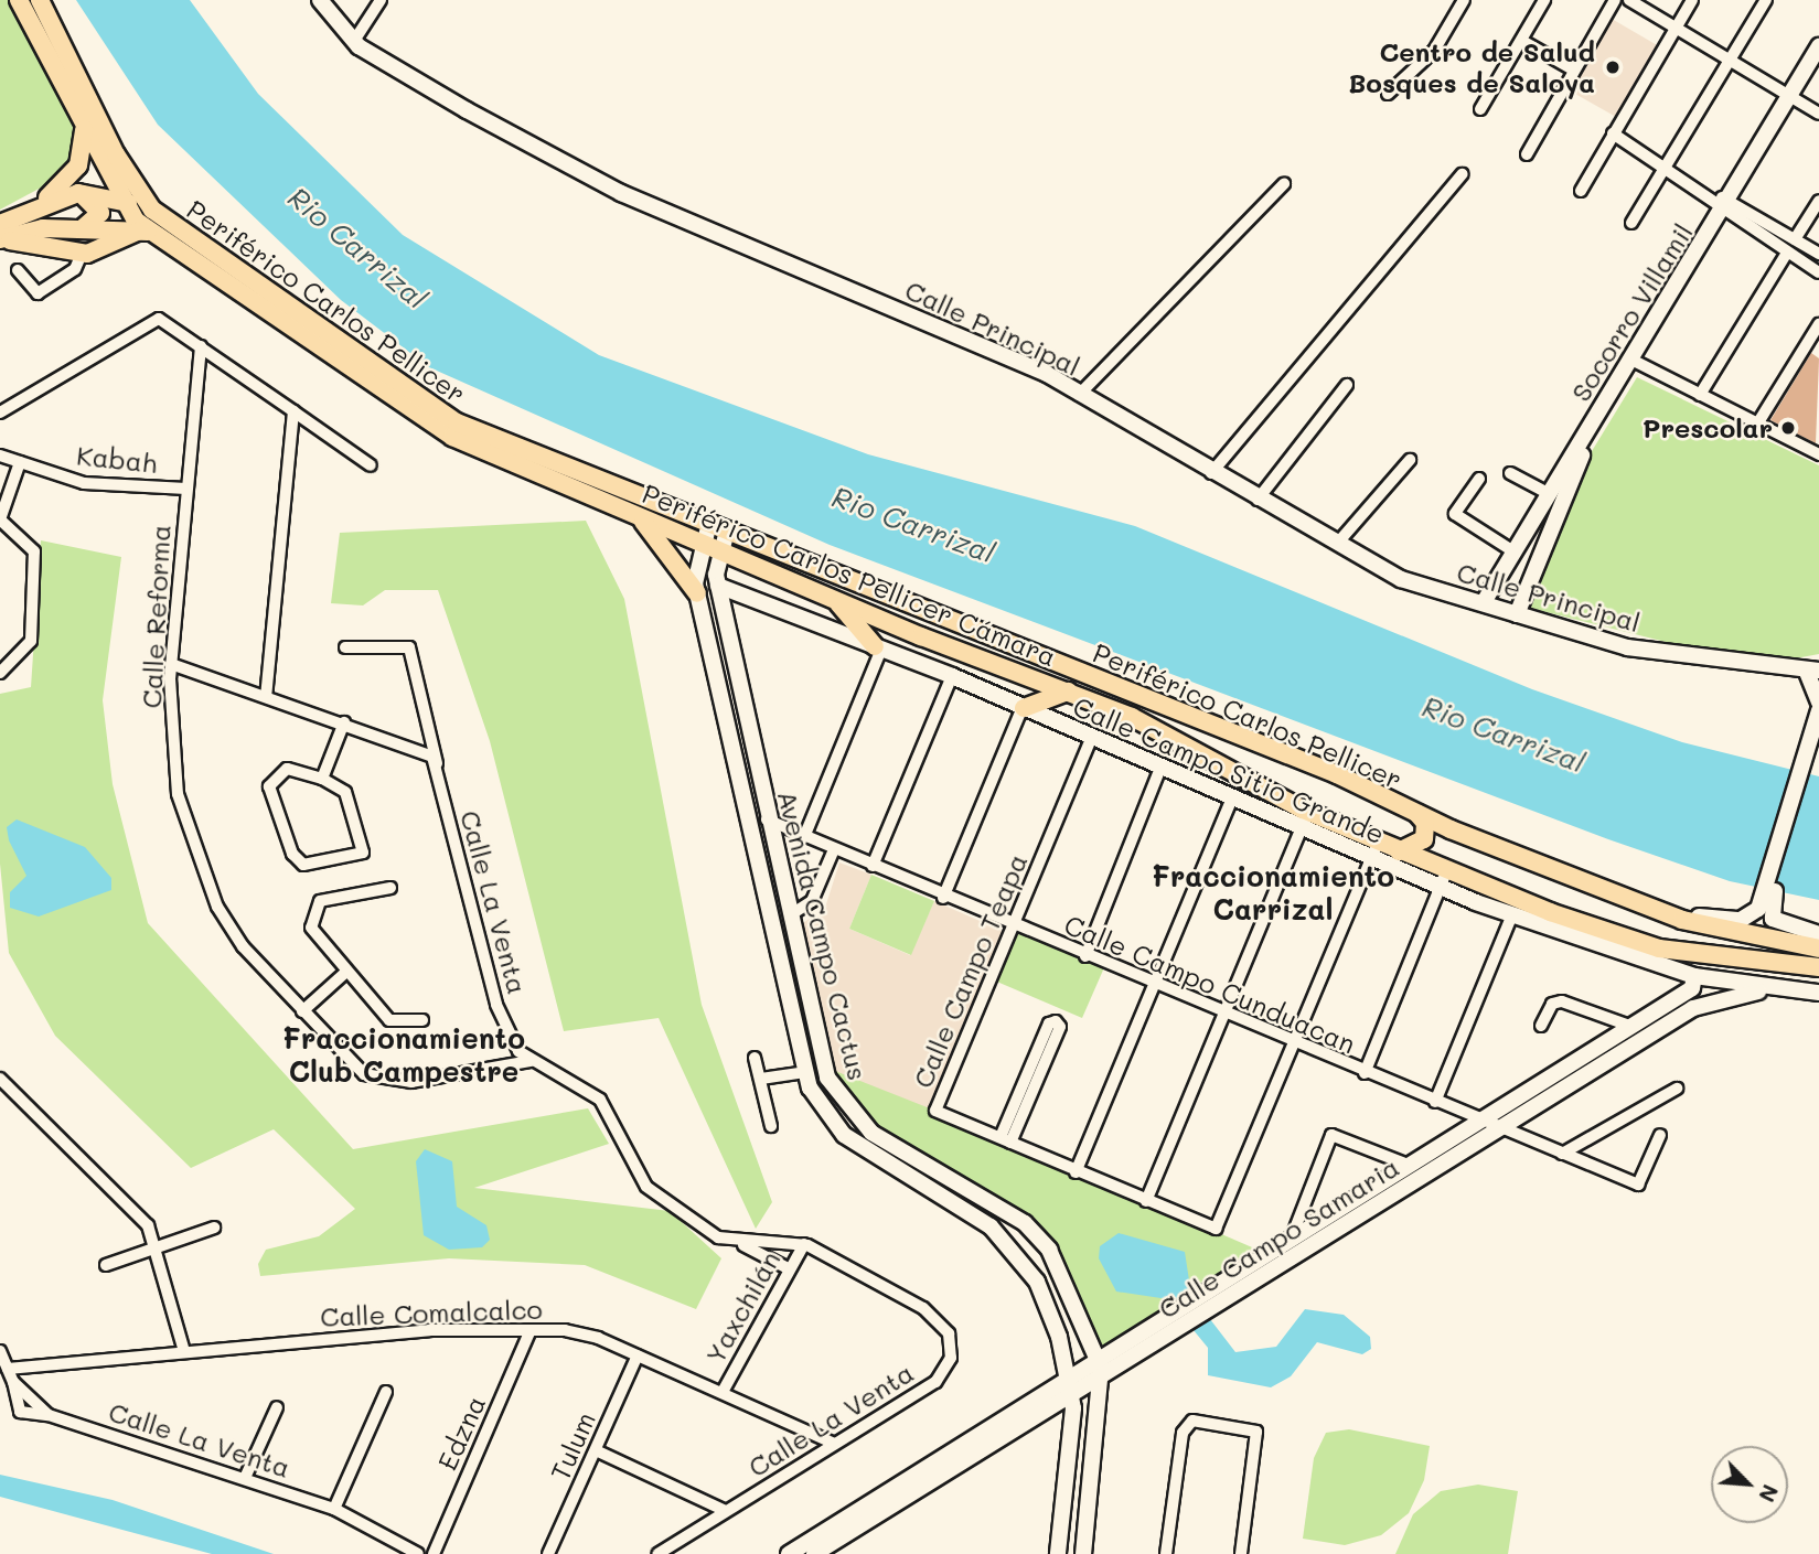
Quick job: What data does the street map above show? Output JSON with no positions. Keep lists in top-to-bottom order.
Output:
{
  "streets": {
    "main road": ["Periférico Carlos Pellicer", "Periférico Carlos Pellicer Cámara"],
    "street": [
      "Socorro Villamil",
      "Calle Principal",
      "Kabah",
      "Calle Reforma",
      "Calle Campo Sitio Grande",
      "Calle La Venta",
      "Avenida Campo Cactus",
      "Calle Campo Teapa",
      "Calle Campo Cunduacan",
      "Calle Campo Samaria",
      "Yaxchilán",
      "Calle Comalcalco",
      "Edzna",
      "Tulum"
    ]
  },
  "crossings": [
    ["Periférico Carlos Pellicer", "Periférico Carlos Pellicer Cámara"],
    ["Periférico Carlos Pellicer", "Avenida Campo Cactus"],
    ["Socorro Villamil", "Calle Principal"],
    ["Kabah", "Calle Reforma"],
    ["Periférico Carlos Pellicer Cámara", "Calle Campo Sitio Grande"],
    ["Periférico Carlos Pellicer Cámara", "Avenida Campo Cactus"],
    ["Calle Reforma", "Calle La Venta"],
    ["Calle Campo Sitio Grande", "Avenida Campo Cactus"],
    ["Calle Campo Sitio Grande", "Calle Campo Teapa"],
    ["Calle Campo Sitio Grande", "Calle Campo Samaria"],
    ["Calle La Venta", "Yaxchilán"],
    ["Calle La Venta", "Calle Comalcalco"],
    ["Avenida Campo Cactus", "Calle Campo Cunduacan"],
    ["Avenida Campo Cactus", "Calle Campo Samaria"],
    ["Calle Campo Teapa", "Calle Campo Cunduacan"],
    ["Calle Campo Cunduacan", "Calle Campo Samaria"],
    ["Yaxchilán", "Calle Comalcalco"],
    ["Calle Comalcalco", "Edzna"],
    ["Calle Comalcalco", "Tulum"]
  ],
  "districts": ["Fraccionamiento Carrizal", "Fraccionamiento Club Campestre"],
  "water": ["Rio Carrizal"],
  "places": ["Centro de Salud Bosques de Saloya", "Prescolar"],
  "north": "bottom right"
}
